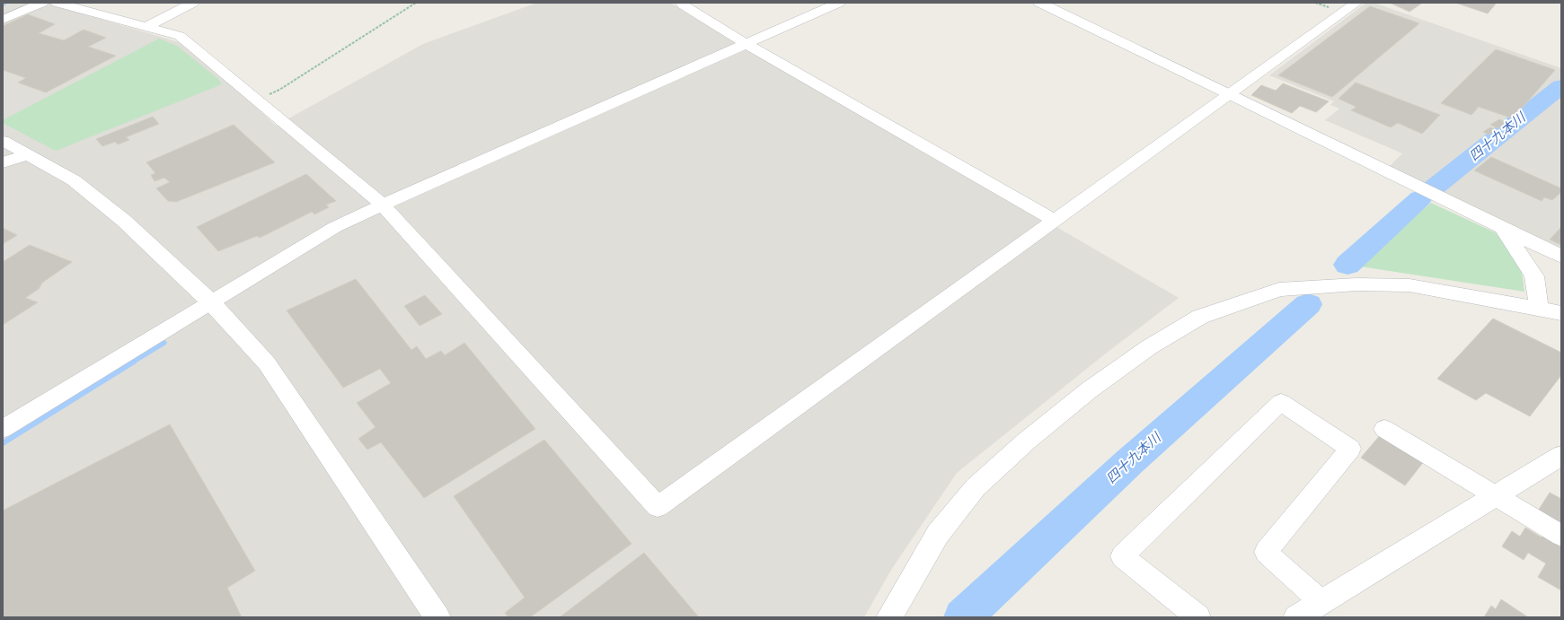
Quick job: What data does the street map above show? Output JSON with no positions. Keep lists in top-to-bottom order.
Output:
{
  "water": ["四十九本川"]
}
